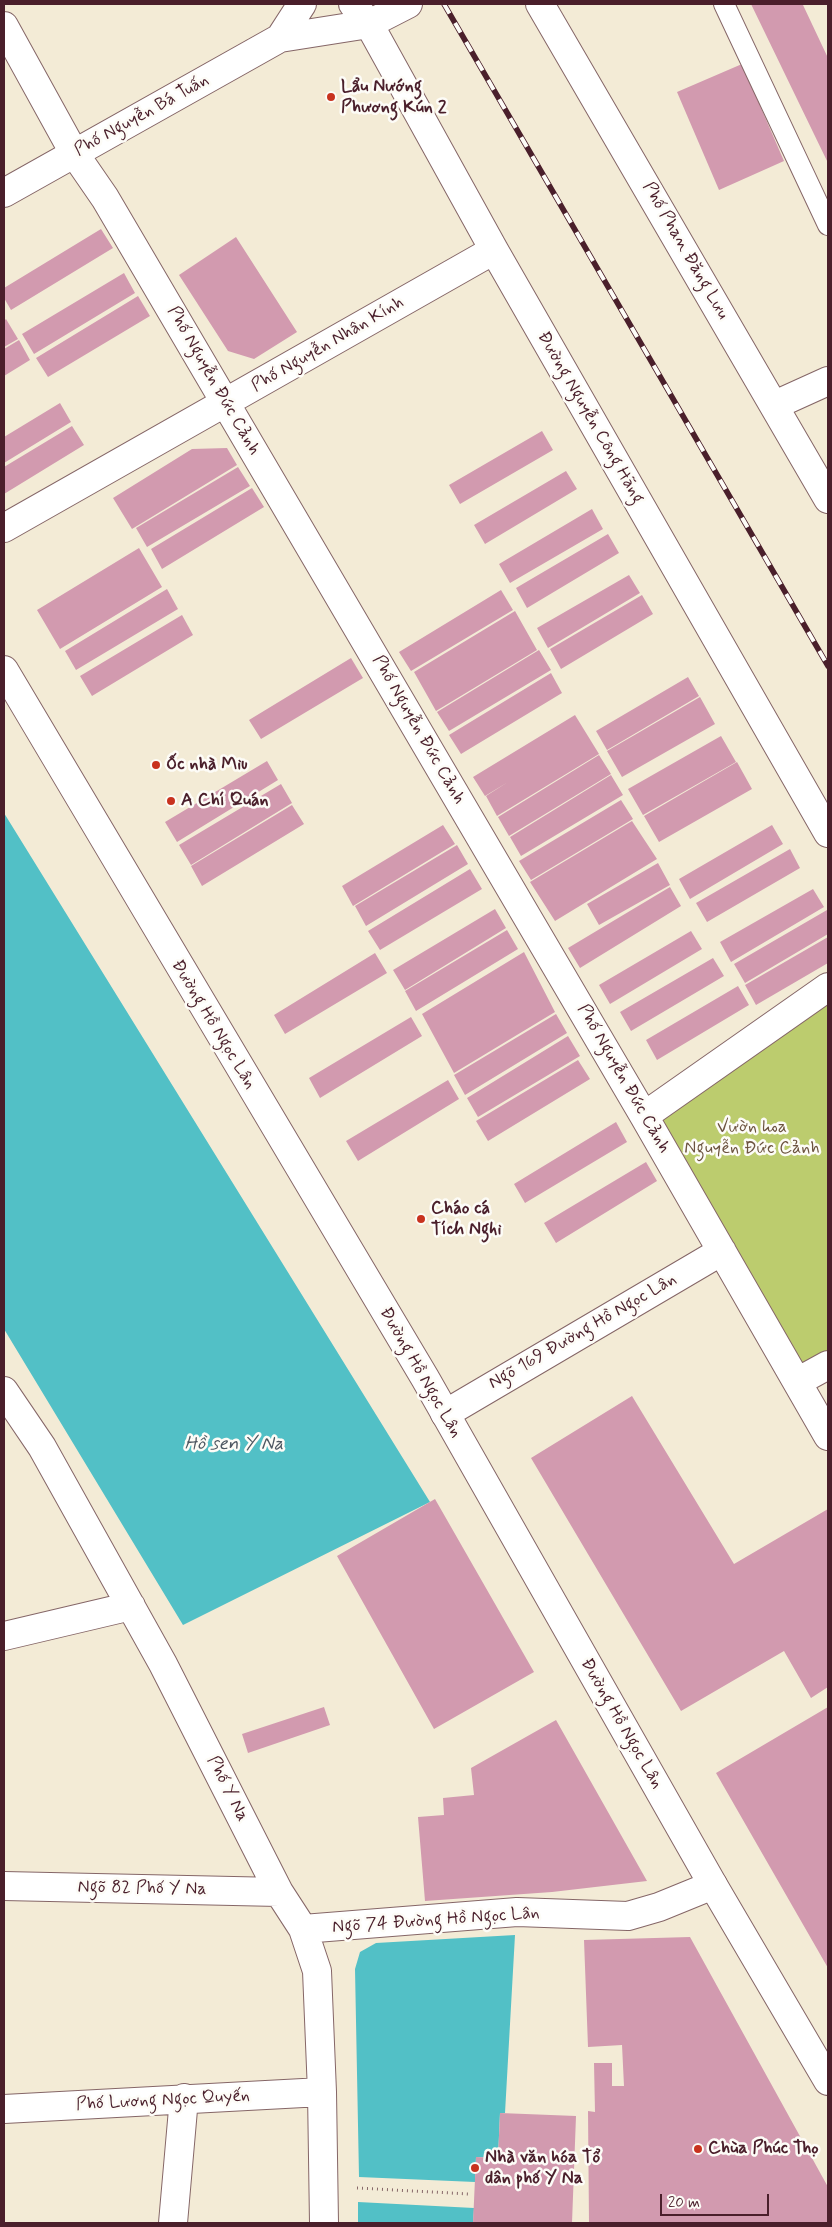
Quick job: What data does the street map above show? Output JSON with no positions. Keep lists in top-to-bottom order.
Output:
{
  "streets": {
    "street": [
      "Phố Nguyễn Bá Tuấn",
      "Phố Phan Đăng Lưu",
      "Phố Nguyễn Nhân Kính",
      "Phố Nguyễn Đức Cảnh",
      "Đường Nguyễn Công Hãng",
      "Đường Hồ Ngọc Lân",
      "Ngõ 169 Đường Hồ Ngọc Lân",
      "Phố Y Na",
      "Ngõ 82 Phố Y Na",
      "Ngõ 74 Đường Hồ Ngọc Lân",
      "Phố Lương Ngọc Quyến"
    ]
  },
  "crossings": [
    ["Phố Nguyễn Bá Tuấn", "Phố Nguyễn Đức Cảnh"],
    ["Phố Nguyễn Nhân Kính", "Phố Nguyễn Đức Cảnh"],
    ["Phố Nguyễn Nhân Kính", "Đường Nguyễn Công Hãng"],
    ["Phố Nguyễn Đức Cảnh", "Ngõ 169 Đường Hồ Ngọc Lân"],
    ["Đường Hồ Ngọc Lân", "Ngõ 169 Đường Hồ Ngọc Lân"],
    ["Đường Hồ Ngọc Lân", "Ngõ 74 Đường Hồ Ngọc Lân"],
    ["Phố Y Na", "Ngõ 82 Phố Y Na"],
    ["Phố Y Na", "Ngõ 74 Đường Hồ Ngọc Lân"],
    ["Phố Y Na", "Phố Lương Ngọc Quyến"]
  ],
  "water": ["Hồ sen Y Na"],
  "parks": ["Vườn hoa Nguyễn Đức Cảnh"],
  "places": [
    "Lẩu Nướng Phương Kún 2",
    "Ốc nhà Miu",
    "A Chí Quán",
    "Cháo cá Tích Nghi",
    "Chùa Phúc Thọ",
    "Nhà văn hóa Tổ dân phố Y Na"
  ],
  "scale_bar": "20 m"
}
